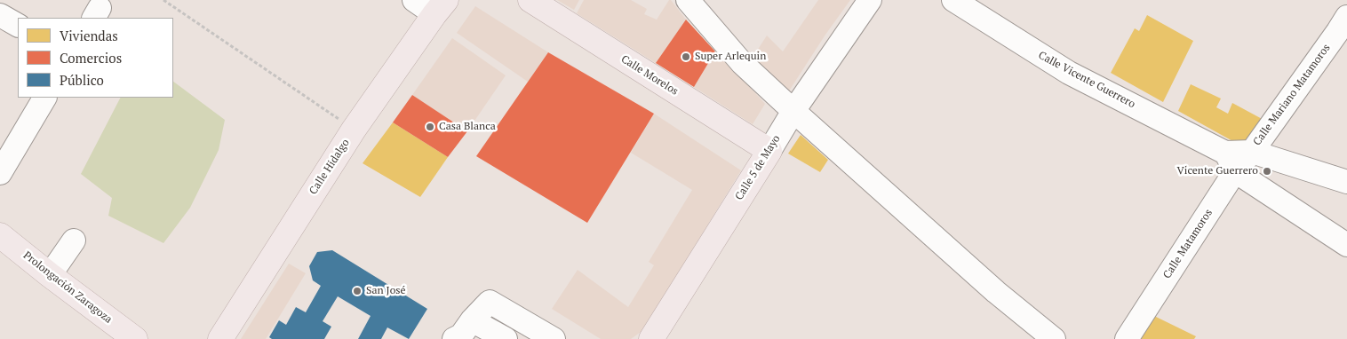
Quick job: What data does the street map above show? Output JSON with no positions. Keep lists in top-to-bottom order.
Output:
{
  "streets": {
    "main road": [
      "Calle Morelos",
      "Calle Hidalgo",
      "Calle 5 de Mayo",
      "Prolongación Zaragoza"
    ],
    "street": ["Calle Vicente Guerrero", "Calle Mariano Matamoros", "Calle Matamoros"]
  },
  "crossings": [
    ["Calle Morelos", "Calle 5 de Mayo"],
    ["Calle Vicente Guerrero", "Calle Mariano Matamoros"],
    ["Calle Vicente Guerrero", "Calle Matamoros"]
  ],
  "places": [
    "Super Arlequin",
    "Casa Blanca",
    "Vicente Guerrero",
    "San José"
  ],
  "legend": ["Viviendas", "Comercios", "Público"]
}
